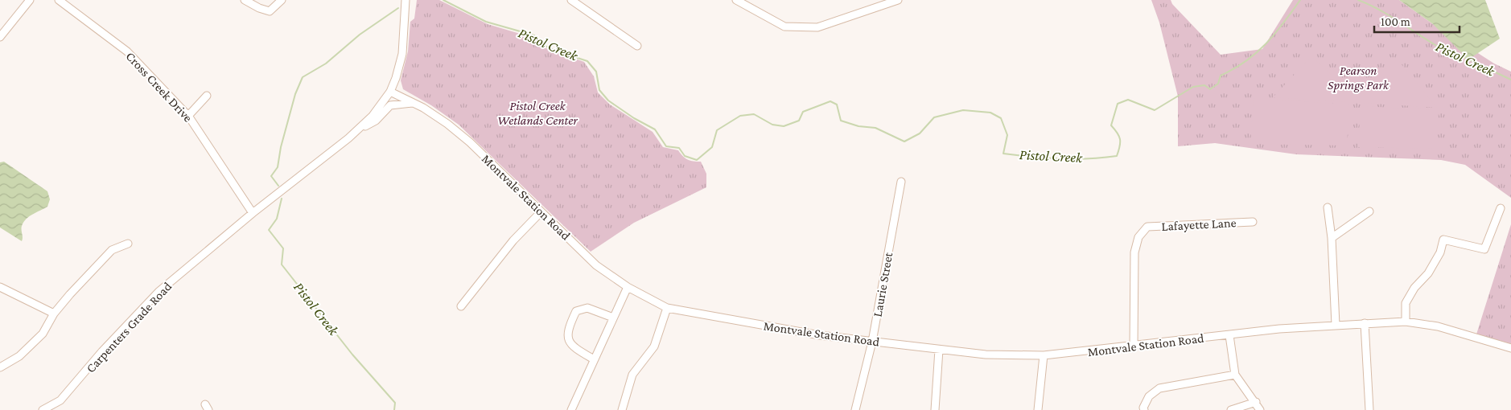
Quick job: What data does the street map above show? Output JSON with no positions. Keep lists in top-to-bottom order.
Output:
{
  "streets": {
    "street": [
      "Cross Creek Drive",
      "Montvale Station Road",
      "Lafayette Lane",
      "Laurie Street",
      "Carpenters Grade Road"
    ]
  },
  "crossings": [
    ["Cross Creek Drive", "Carpenters Grade Road"],
    ["Montvale Station Road", "Lafayette Lane"],
    ["Montvale Station Road", "Laurie Street"]
  ],
  "water": ["Pistol Creek"],
  "parks": ["Pearson Springs Park", "Pistol Creek Wetlands Center"],
  "scale_bar": "100 m"
}
